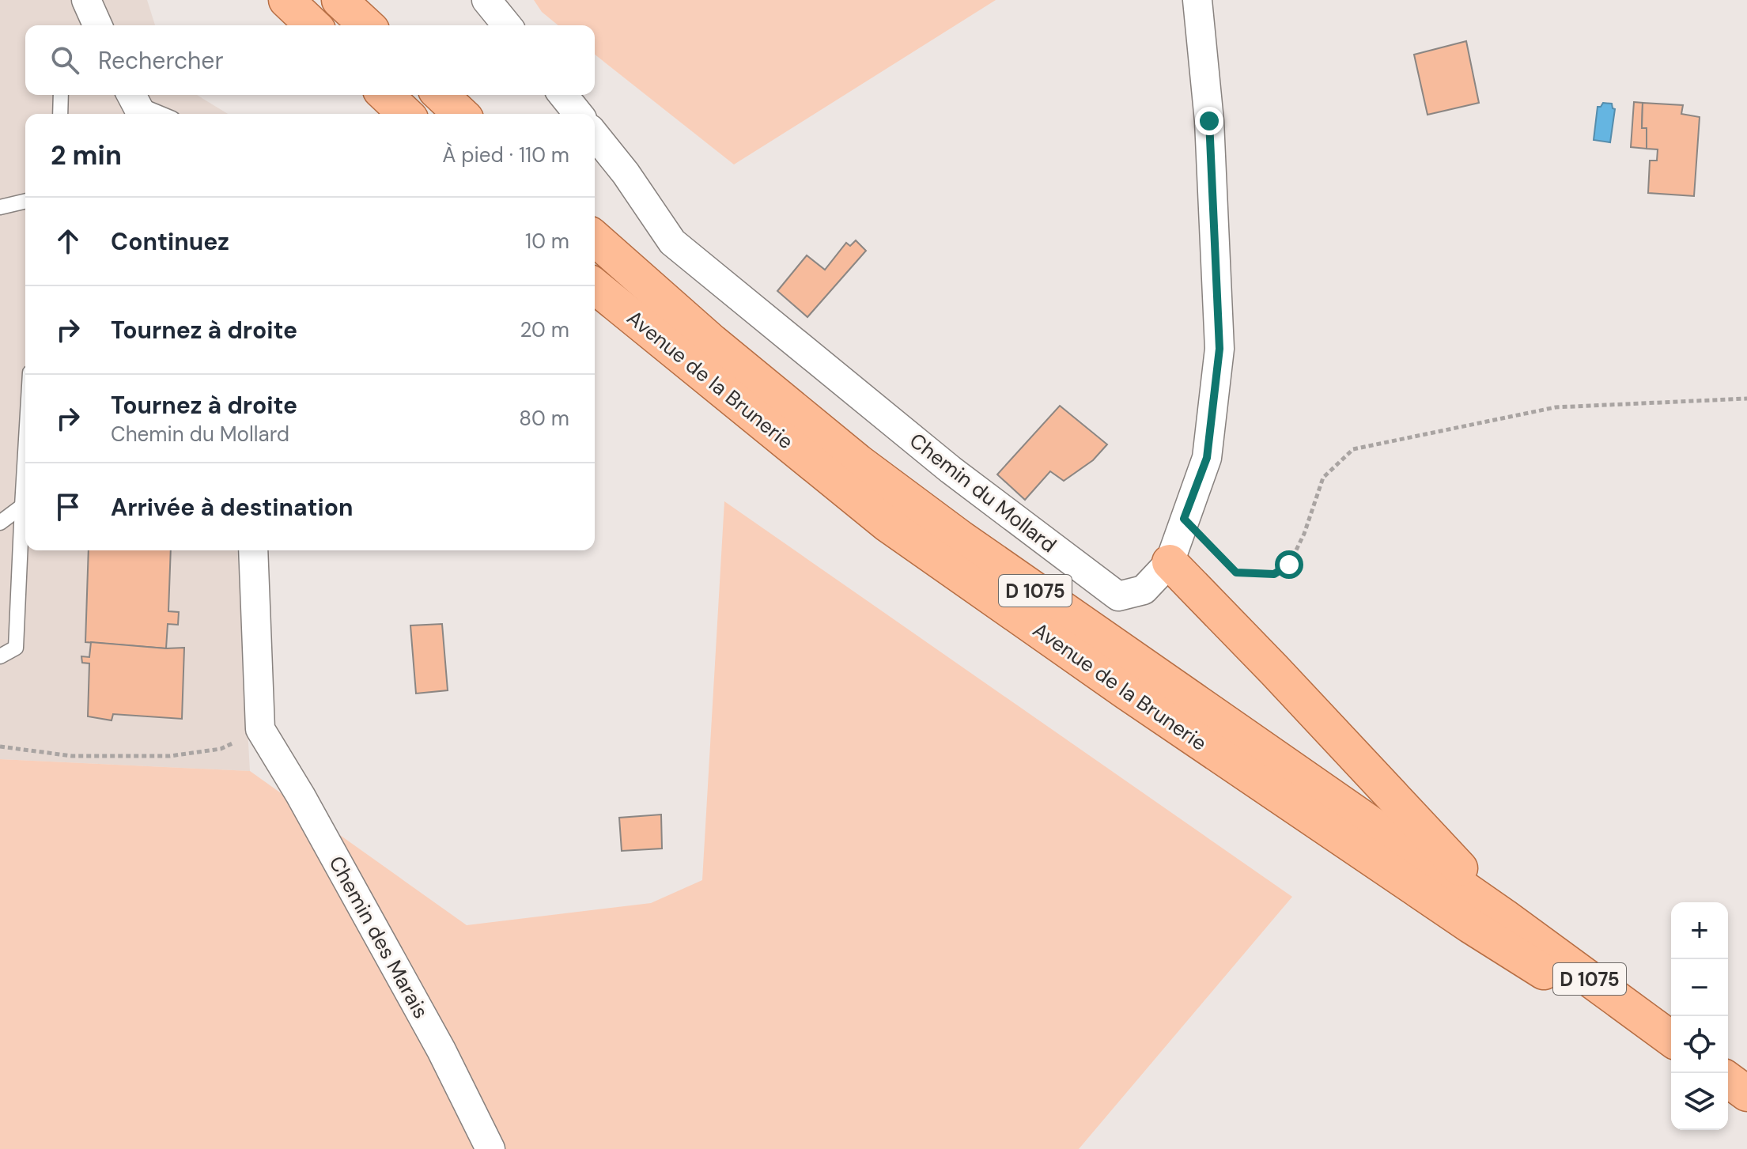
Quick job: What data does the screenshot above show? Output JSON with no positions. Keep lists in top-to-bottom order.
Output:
{
  "streets": {
    "main road": ["Avenue de la Brunerie", "D 1075"],
    "street": ["Chemin du Mollard", "Chemin des Marais"]
  },
  "page": {
    "search": "Rechercher",
    "heading": ["2 min", "À pied · 110 m"],
    "list": [
      ["Continuez", "10 m"],
      ["Tournez à droite", "20 m"],
      ["Tournez à droite", "Chemin du Mollard", "80 m"],
      "Arrivée à destination"
    ],
    "map_buttons": ["+", "−"]
  }
}
